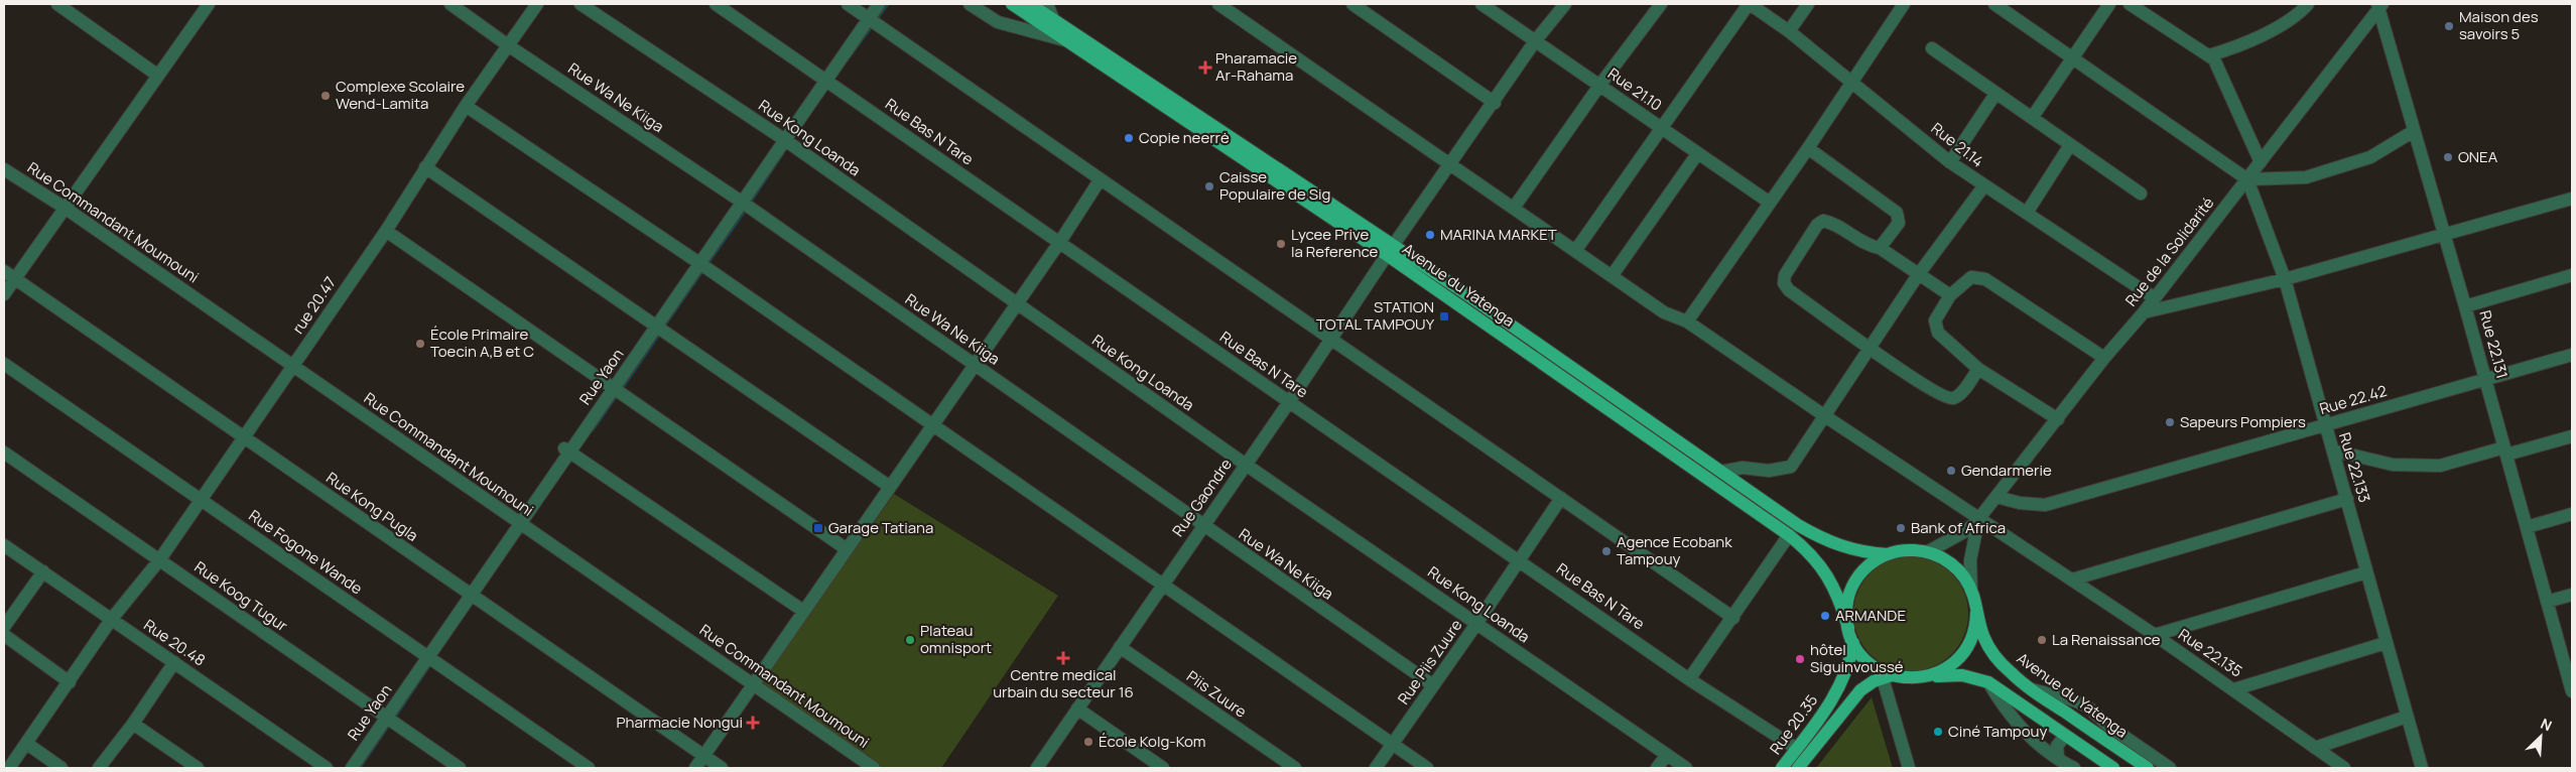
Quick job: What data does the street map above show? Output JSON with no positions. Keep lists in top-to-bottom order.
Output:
{
  "streets": {
    "main road": ["Avenue du Yatenga", "Rue 20.35"],
    "street": [
      "Rue 21.10",
      "Rue Wa Ne Kiiga",
      "Rue Bas N Tare",
      "Rue Kong Loanda",
      "Rue 21.14",
      "Rue Commandant Moumouni",
      "Rue de la Solidarité",
      "rue 20.47",
      "Rue 22.131",
      "Rue Yaon",
      "Rue 22.42",
      "Rue 22.133",
      "Rue Gaondre",
      "Rue Kong Pugla",
      "Rue Fogone Wande",
      "Rue Koog Tugur",
      "Rue 20.48",
      "Rue 22.135",
      "Rue Piis Zuure",
      "Piis Zuure"
    ]
  },
  "crossings": [
    ["Rue 21.10", "Rue Gaondre"],
    ["Rue Wa Ne Kiiga", "rue 20.47"],
    ["Rue Wa Ne Kiiga", "Rue Yaon"],
    ["Rue Wa Ne Kiiga", "Rue Gaondre"],
    ["Rue Wa Ne Kiiga", "Rue Piis Zuure"],
    ["Rue Bas N Tare", "Rue Yaon"],
    ["Rue Bas N Tare", "Rue Gaondre"],
    ["Rue Bas N Tare", "Rue Piis Zuure"],
    ["Rue Bas N Tare", "Rue 20.35"],
    ["Rue Kong Loanda", "Rue Yaon"],
    ["Rue Kong Loanda", "Rue Gaondre"],
    ["Rue Kong Loanda", "Rue Piis Zuure"],
    ["Rue 21.14", "Rue de la Solidarité"],
    ["Rue Commandant Moumouni", "rue 20.47"],
    ["Rue Commandant Moumouni", "Rue Yaon"],
    ["Rue de la Solidarité", "Avenue du Yatenga"],
    ["Rue de la Solidarité", "Rue 22.131"],
    ["Rue de la Solidarité", "Rue 22.42"],
    ["Rue de la Solidarité", "Rue 22.133"],
    ["Rue de la Solidarité", "Rue 22.135"],
    ["Rue de la Solidarité", "Rue 20.35"],
    ["Avenue du Yatenga", "Rue Gaondre"],
    ["Avenue du Yatenga", "Rue 20.35"],
    ["rue 20.47", "Rue Kong Pugla"],
    ["rue 20.47", "Rue Fogone Wande"],
    ["rue 20.47", "Rue Koog Tugur"],
    ["rue 20.47", "Rue 20.48"],
    ["Rue 22.131", "Rue 22.42"],
    ["Rue Yaon", "Rue Kong Pugla"],
    ["Rue Yaon", "Rue Fogone Wande"],
    ["Rue Yaon", "Rue Koog Tugur"],
    ["Rue 22.42", "Rue 22.133"],
    ["Rue Gaondre", "Rue 22.135"],
    ["Rue Gaondre", "Piis Zuure"]
  ],
  "places": {
    "other": [
      "Maison des savoirs 5",
      "Complexe Scolaire Wend-Lamita",
      "Copie neerrė",
      "ONEA",
      "Caisse Populaire de Sig",
      "MARINA MARKET",
      "Lycee Prive la Reference",
      "École Primaire Toecin A,B et C",
      "Sapeurs Pompiers",
      "Gendarmerie",
      "Bank of Africa",
      "Agence Ecobank Tampouy",
      "ARMANDE",
      "Plateau omnisport",
      "La Renaissance",
      "hôtel Siguinvoussé",
      "Ciné Tampouy",
      "École Kolg-Kom"
    ],
    "health": ["Pharamacie Ar-Rahama", "Centre medical urbain du secteur 16", "Pharmacie Nongui"],
    "transit": ["STATION TOTAL TAMPOUY", "Garage Tatiana"]
  },
  "north": "top right"
}
